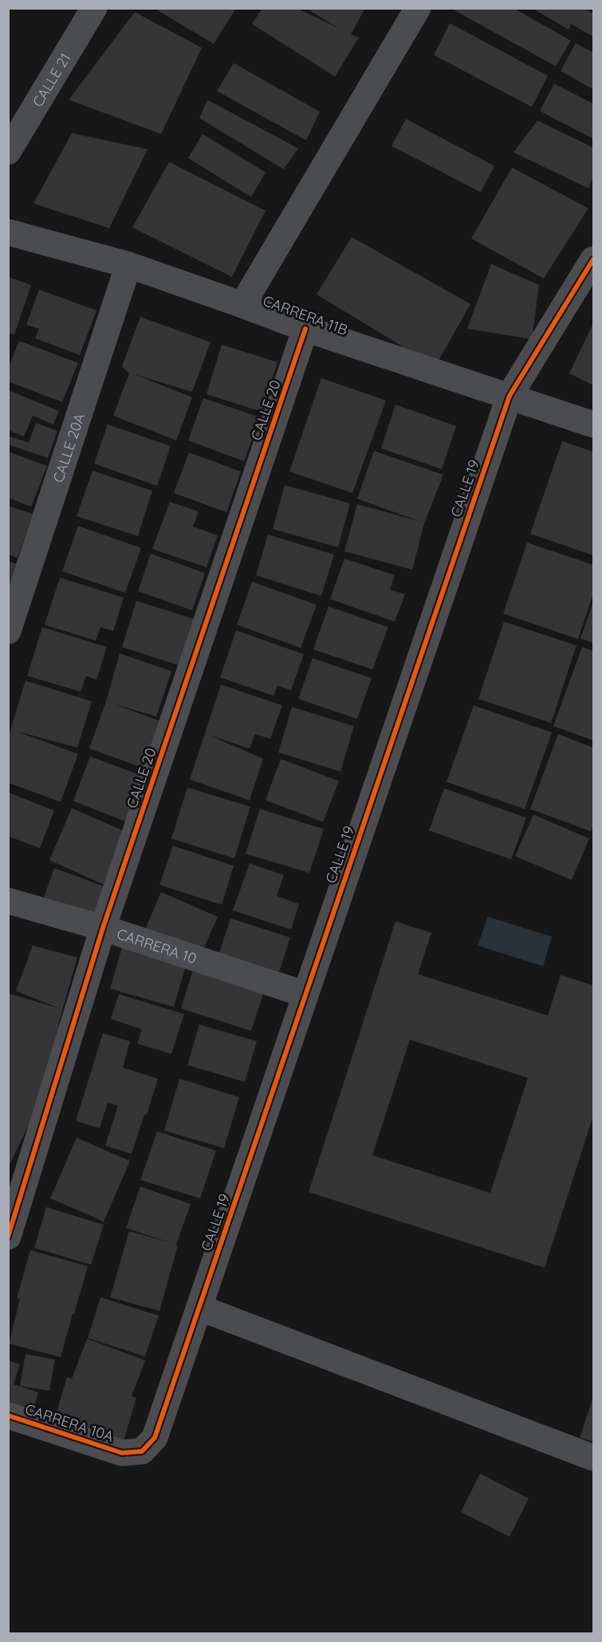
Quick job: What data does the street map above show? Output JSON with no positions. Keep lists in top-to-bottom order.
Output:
{
  "streets": {
    "street": [
      "CALLE 21",
      "CARRERA 11B",
      "CALLE 20",
      "CALLE 20A",
      "CALLE 19",
      "CARRERA 10",
      "CARRERA 10A"
    ]
  },
  "crossings": [
    ["CARRERA 11B", "CALLE 20"],
    ["CARRERA 11B", "CALLE 20A"],
    ["CARRERA 11B", "CALLE 19"],
    ["CALLE 20", "CARRERA 10"],
    ["CALLE 19", "CARRERA 10"],
    ["CALLE 19", "CARRERA 10A"]
  ]
}
